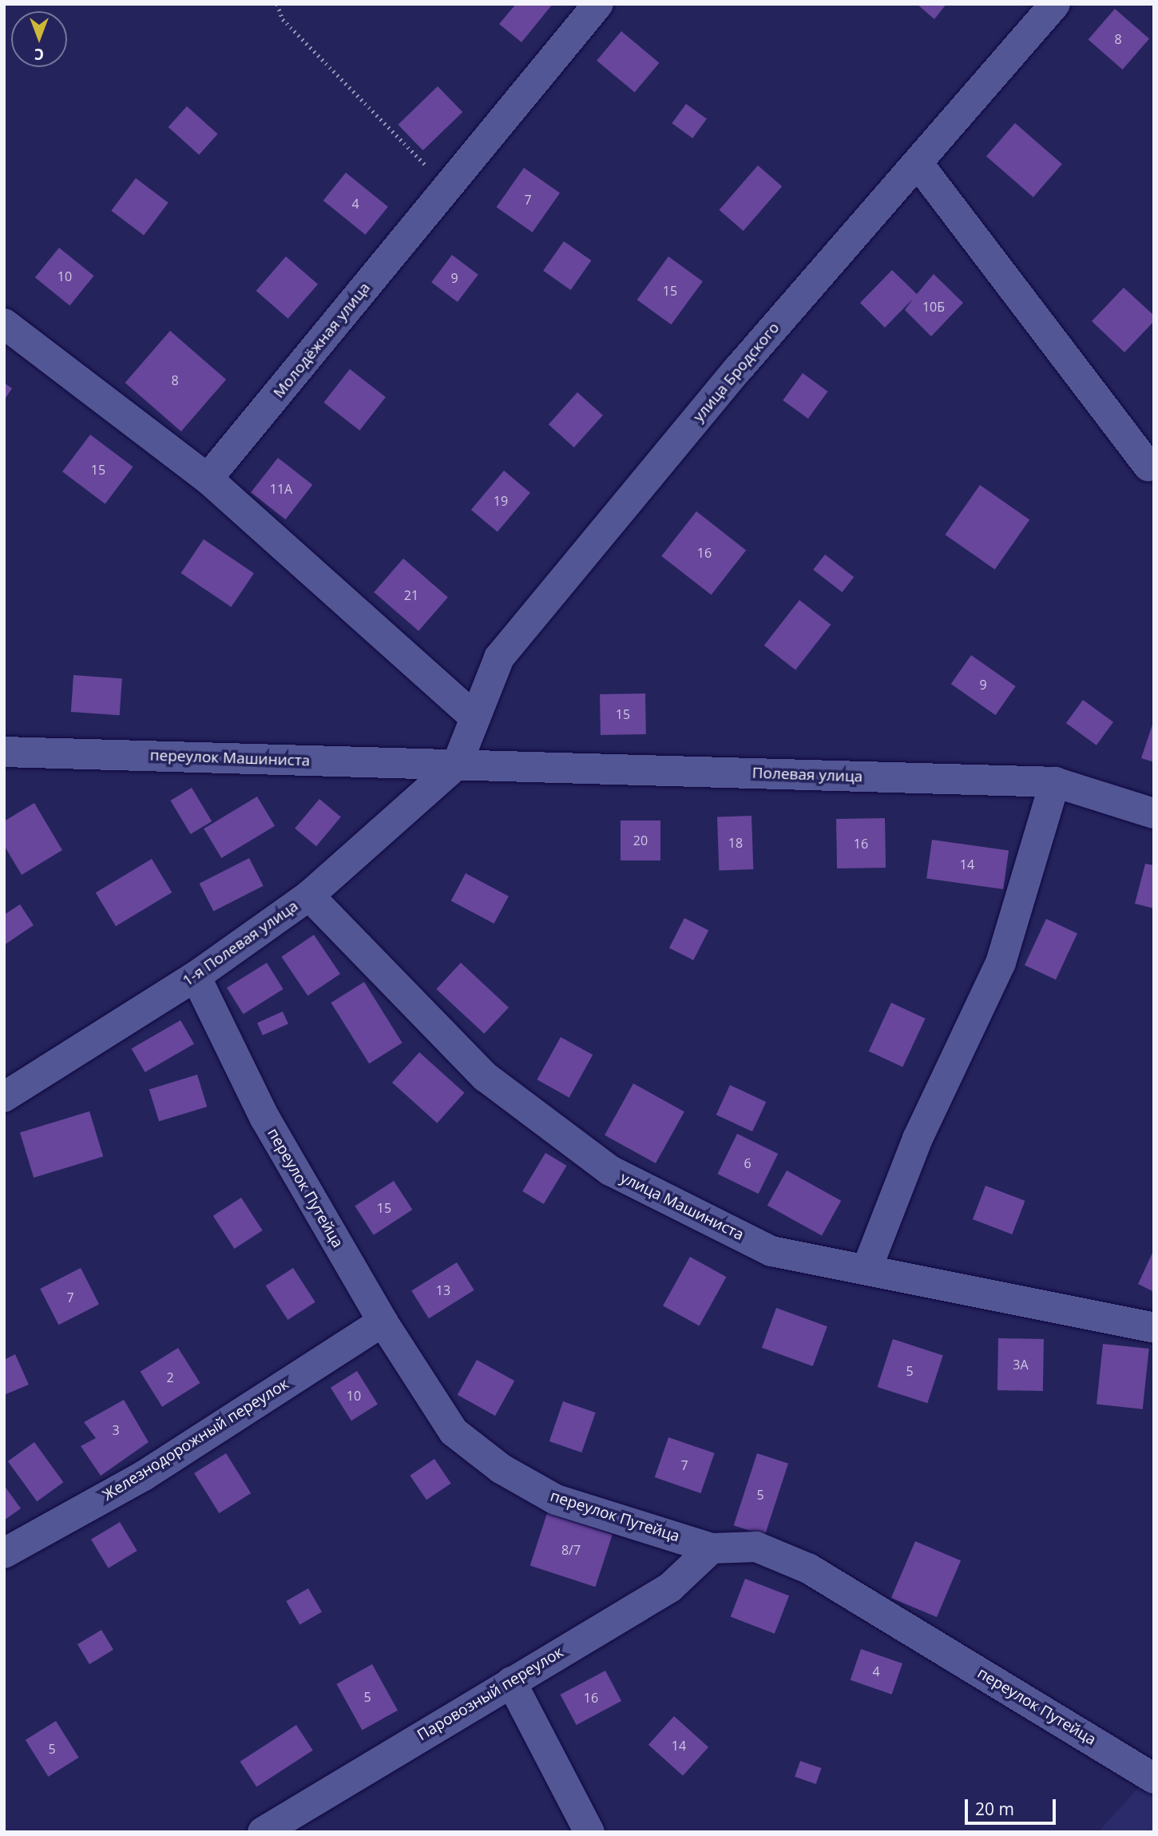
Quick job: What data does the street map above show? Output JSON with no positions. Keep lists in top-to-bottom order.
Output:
{
  "streets": {
    "street": [
      "Молодёжная улица",
      "улица Бродского",
      "переулок Машиниста",
      "Полевая улица",
      "1-я Полевая улица",
      "переулок Путейца",
      "улица Машиниста",
      "Железнодорожный переулок",
      "Паровозный переулок"
    ]
  },
  "crossings": [
    ["улица Бродского", "переулок Машиниста"],
    ["улица Бродского", "Полевая улица"],
    ["улица Бродского", "1-я Полевая улица"],
    ["переулок Машиниста", "Полевая улица"],
    ["переулок Машиниста", "1-я Полевая улица"],
    ["Полевая улица", "1-я Полевая улица"],
    ["1-я Полевая улица", "переулок Путейца"],
    ["1-я Полевая улица", "улица Машиниста"],
    ["переулок Путейца", "Железнодорожный переулок"],
    ["переулок Путейца", "Паровозный переулок"]
  ],
  "house_numbers": [
    "8",
    "7",
    "4",
    "10",
    "9",
    "15",
    "10Б",
    "8",
    "15",
    "11А",
    "19",
    "16",
    "21",
    "9",
    "15",
    "20",
    "18",
    "16",
    "14",
    "6",
    "15",
    "13",
    "7",
    "3А",
    "5",
    "2",
    "10",
    "3",
    "7",
    "5",
    "8/7",
    "4",
    "5",
    "16",
    "14",
    "5"
  ],
  "scale_bar": "20 m",
  "north": "bottom"
}
